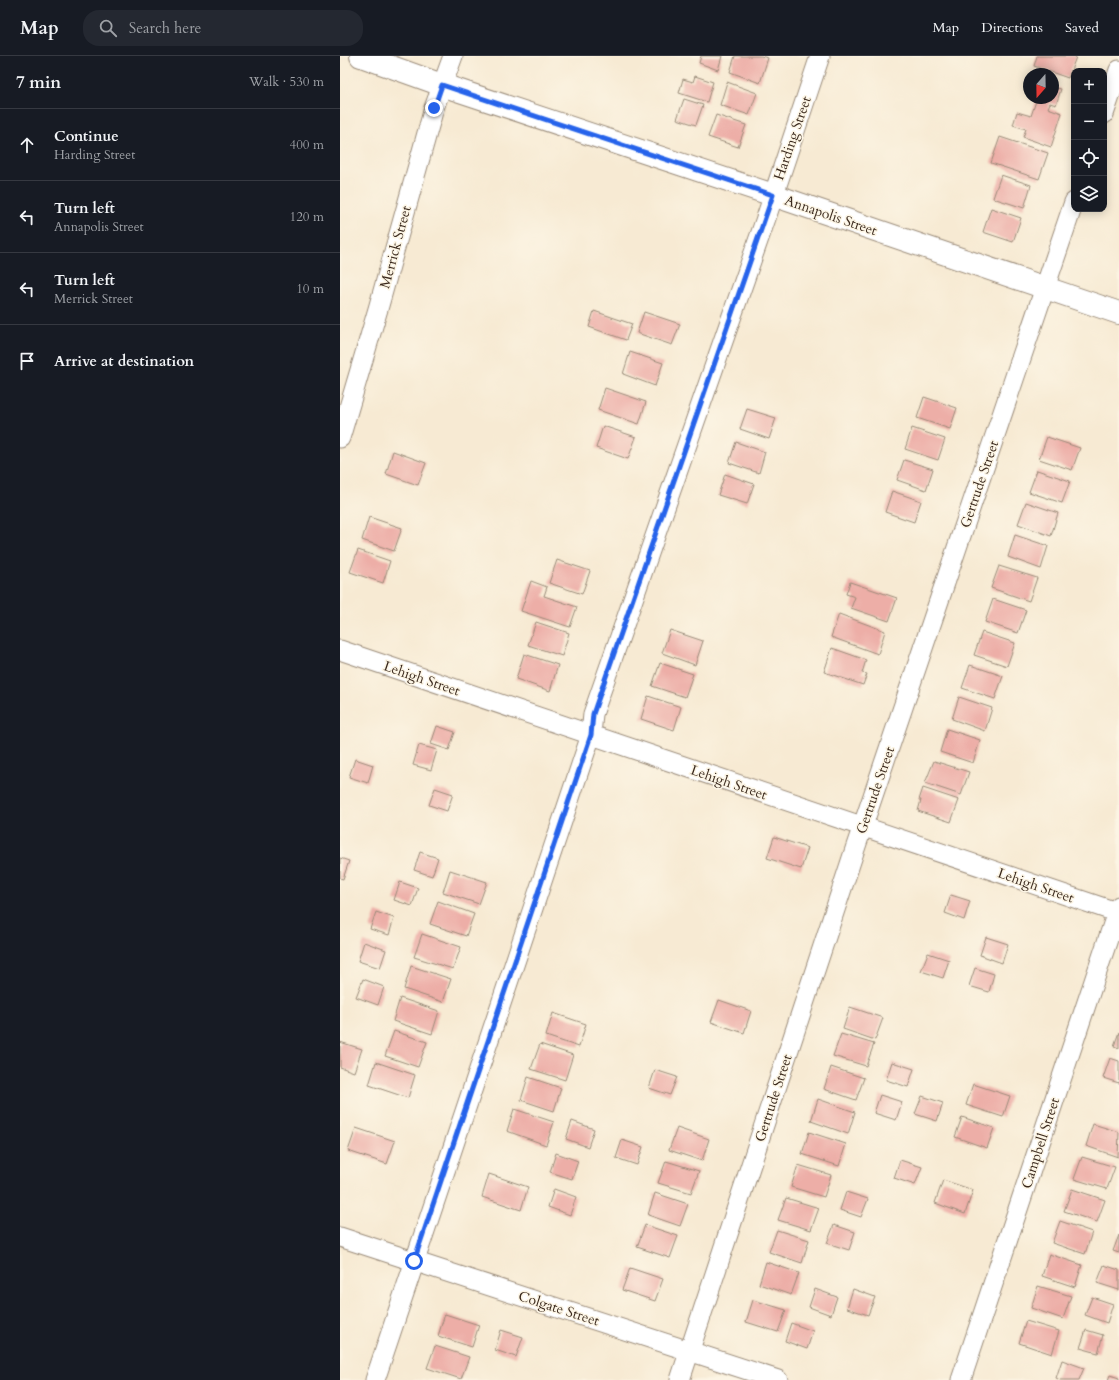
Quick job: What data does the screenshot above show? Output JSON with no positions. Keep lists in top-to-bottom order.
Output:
{
  "streets": {
    "street": [
      "Harding Street",
      "Annapolis Street",
      "Merrick Street",
      "Gertrude Street",
      "Lehigh Street",
      "Campbell Street",
      "Colgate Street"
    ]
  },
  "crossings": [
    ["Harding Street", "Annapolis Street"],
    ["Harding Street", "Lehigh Street"],
    ["Harding Street", "Colgate Street"],
    ["Annapolis Street", "Merrick Street"],
    ["Annapolis Street", "Gertrude Street"],
    ["Gertrude Street", "Lehigh Street"],
    ["Gertrude Street", "Colgate Street"],
    ["Lehigh Street", "Campbell Street"]
  ],
  "north": "bottom",
  "page": {
    "header": "Map",
    "search": "Search here",
    "nav": ["Map", "Directions", "Saved"],
    "heading": ["7 min", "Walk · 530 m"],
    "map_buttons": ["+", "−"],
    "list": [
      ["Continue", "Harding Street", "400 m"],
      ["Turn left", "Annapolis Street", "120 m"],
      ["Turn left", "Merrick Street", "10 m"],
      "Arrive at destination"
    ]
  }
}
